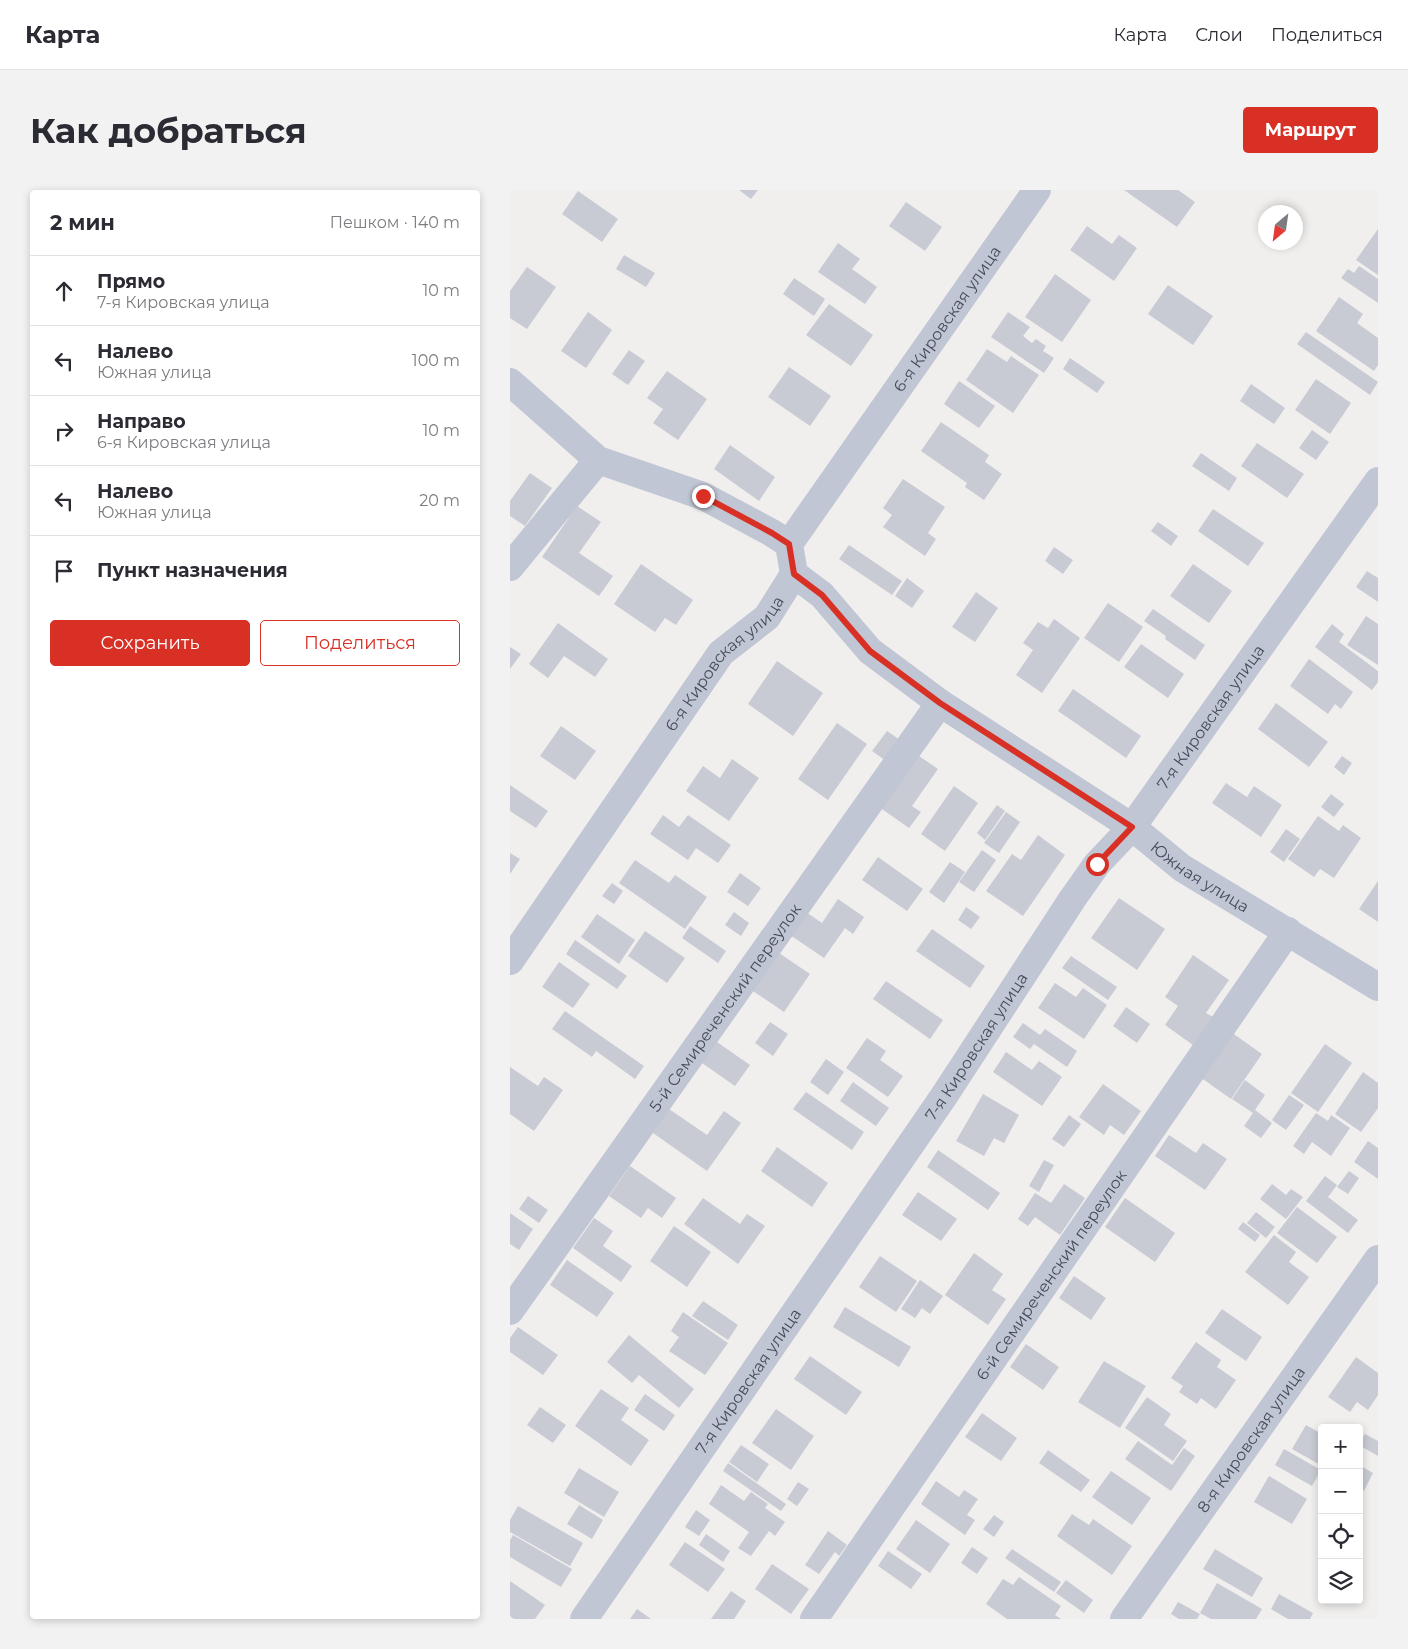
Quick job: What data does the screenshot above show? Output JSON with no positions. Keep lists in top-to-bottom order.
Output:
{
  "streets": {
    "street": [
      "6-я Кировская улица",
      "7-я Кировская улица",
      "Южная улица",
      "5-й Семиреченский переулок",
      "6-й Семиреченский переулок",
      "8-я Кировская улица"
    ]
  },
  "crossings": [
    ["6-я Кировская улица", "Южная улица"],
    ["7-я Кировская улица", "Южная улица"],
    ["Южная улица", "5-й Семиреченский переулок"],
    ["Южная улица", "6-й Семиреченский переулок"]
  ],
  "north": "bottom left",
  "page": {
    "header": "Карта",
    "nav": ["Карта", "Слои", "Поделиться"],
    "buttons": [
      "Маршрут",
      ["Сохранить", "Поделиться"]
    ],
    "title": "Как добраться",
    "heading": ["2 мин", "Пешком · 140 m"],
    "list": [
      ["Прямо", "7-я Кировская улица", "10 m"],
      ["Налево", "Южная улица", "100 m"],
      ["Направо", "6-я Кировская улица", "10 m"],
      ["Налево", "Южная улица", "20 m"],
      "Пункт назначения"
    ],
    "map_buttons": ["+", "−"]
  }
}
